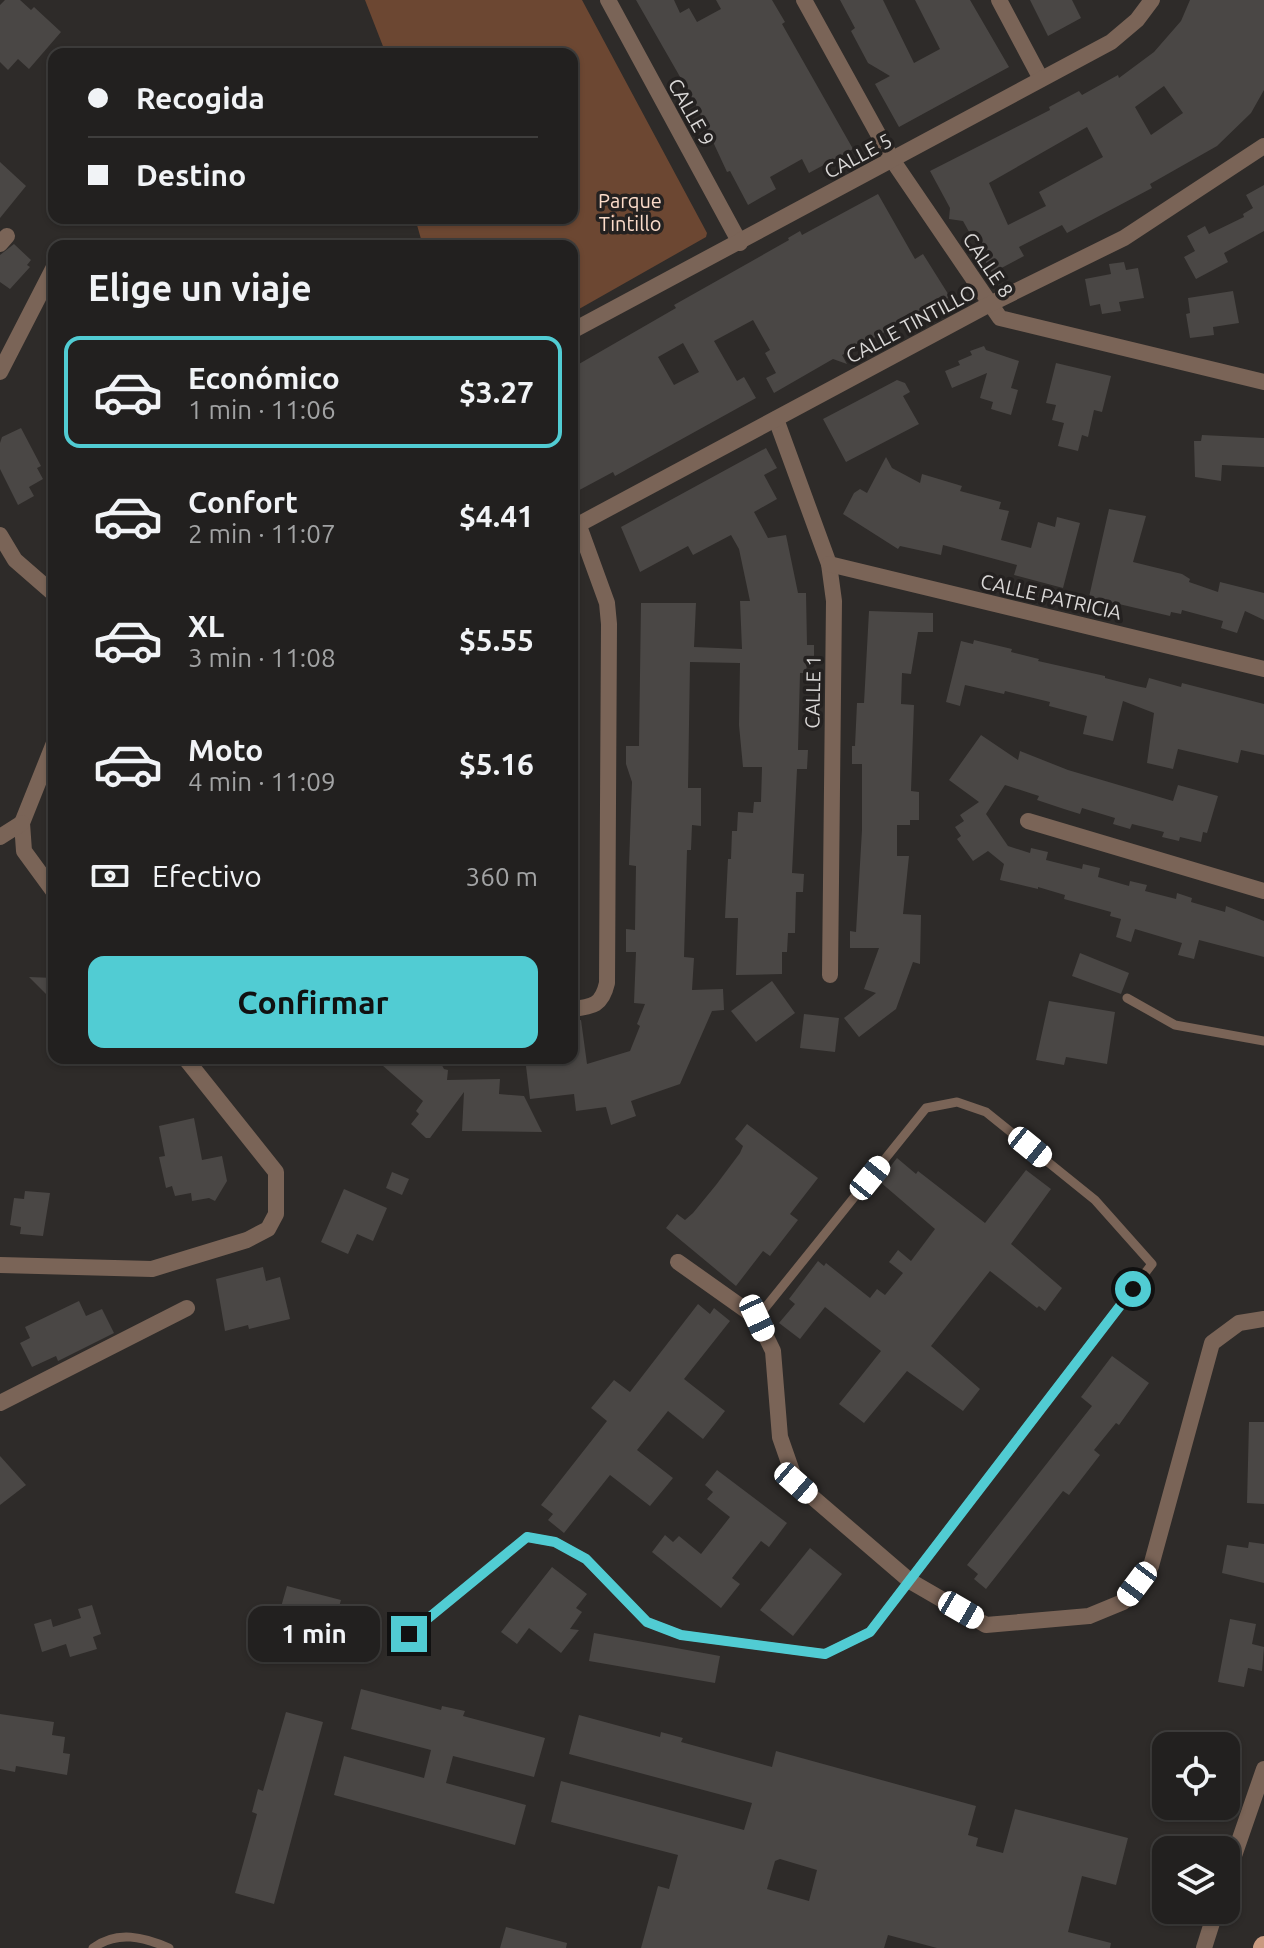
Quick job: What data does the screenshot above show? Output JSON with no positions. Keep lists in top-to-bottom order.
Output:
{
  "streets": {
    "street": [
      "CALLE 9",
      "CALLE 5",
      "CALLE 8",
      "CALLE TINTILLO",
      "CALLE PATRICIA",
      "CALLE 1"
    ]
  },
  "crossings": [
    ["CALLE 9", "CALLE 5"],
    ["CALLE 5", "CALLE 8"],
    ["CALLE 8", "CALLE TINTILLO"],
    ["CALLE TINTILLO", "CALLE 1"],
    ["CALLE PATRICIA", "CALLE 1"]
  ],
  "parks": ["Parque Tintillo"],
  "page": {
    "banner": ["Recogida", "Destino"],
    "heading": "Elige un viaje",
    "list": [
      {
        "name": "Económico",
        "note": "1 min · 11:06",
        "value": "$3.27"
      },
      {
        "name": "Confort",
        "note": "2 min · 11:07",
        "value": "$4.41"
      },
      {
        "name": "XL",
        "note": "3 min · 11:08",
        "value": "$5.55"
      },
      {
        "name": "Moto",
        "note": "4 min · 11:09",
        "value": "$5.16"
      }
    ],
    "pay": ["Efectivo", "360 m"],
    "buttons": "Confirmar",
    "bubble": "1 min"
  }
}
